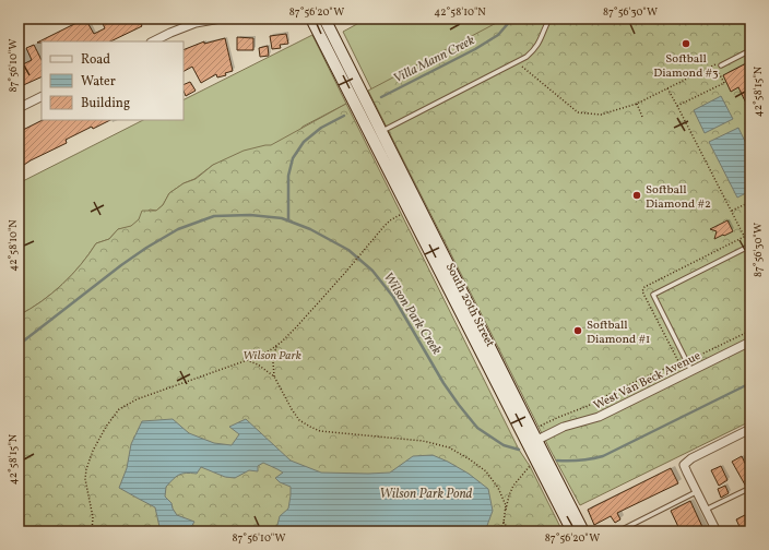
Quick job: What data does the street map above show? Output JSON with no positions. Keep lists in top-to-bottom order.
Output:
{
  "streets": {
    "street": ["South 20th Street", "West Van Beck Avenue"]
  },
  "crossings": [
    ["South 20th Street", "West Van Beck Avenue"]
  ],
  "water": ["Villa Mann Creek", "Wilson Park Creek", "Wilson Park Pond"],
  "parks": ["Wilson Park"],
  "places": ["Softball Diamond #3", "Softball Diamond #2", "Softball Diamond #1"],
  "legend": ["Road", "Water", "Building"],
  "coordinates": [
    "87°56'20\"W",
    "42°58'10\"N",
    "87°56'30\"W",
    "87°56'10\"W",
    "42°58'15\"N"
  ]
}
